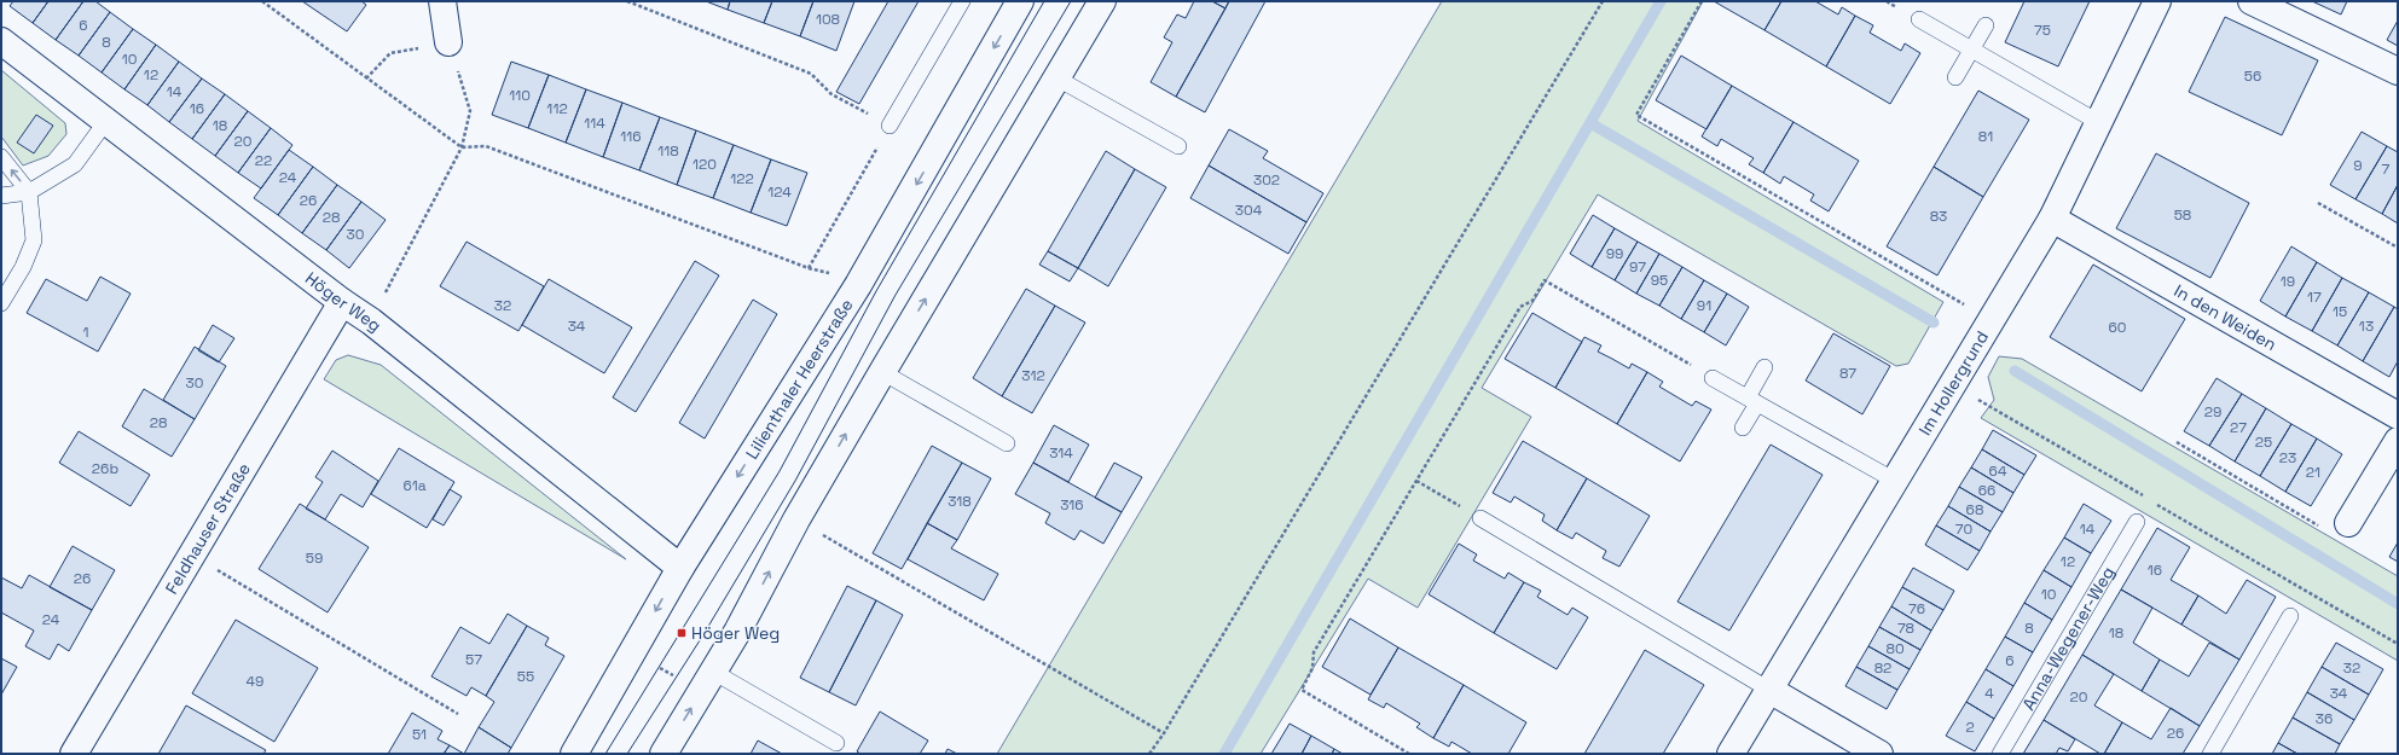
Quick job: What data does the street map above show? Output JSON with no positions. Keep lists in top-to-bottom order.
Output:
{
  "streets": {
    "street": [
      "Höger Weg",
      "In den Weiden",
      "Lilienthaler Heerstraße",
      "Im Hollergrund",
      "Feldhauser Straße"
    ],
    "lane": ["Anna-Wegener-Weg"]
  },
  "crossings": [
    ["Höger Weg", "Lilienthaler Heerstraße"],
    ["Höger Weg", "Feldhauser Straße"],
    ["In den Weiden", "Im Hollergrund"]
  ],
  "places": {
    "transit": ["Höger Weg"]
  },
  "house_numbers": [
    "108",
    "6",
    "75",
    "8",
    "10",
    "12",
    "56",
    "14",
    "110",
    "16",
    "112",
    "114",
    "18",
    "116",
    "81",
    "20",
    "118",
    "22",
    "120",
    "9",
    "7",
    "24",
    "122",
    "302",
    "124",
    "26",
    "304",
    "58",
    "83",
    "28",
    "30",
    "99",
    "97",
    "95",
    "19",
    "17",
    "32",
    "91",
    "15",
    "34",
    "13",
    "60",
    "1",
    "87",
    "312",
    "30",
    "29",
    "28",
    "27",
    "25",
    "314",
    "23",
    "26b",
    "64",
    "21",
    "61a",
    "66",
    "318",
    "316",
    "68",
    "70",
    "14",
    "59",
    "12",
    "16",
    "26",
    "10",
    "76",
    "24",
    "78",
    "8",
    "18",
    "80",
    "57",
    "6",
    "82",
    "32",
    "55",
    "49",
    "4",
    "34",
    "20",
    "36",
    "2",
    "26",
    "51"
  ]
}
